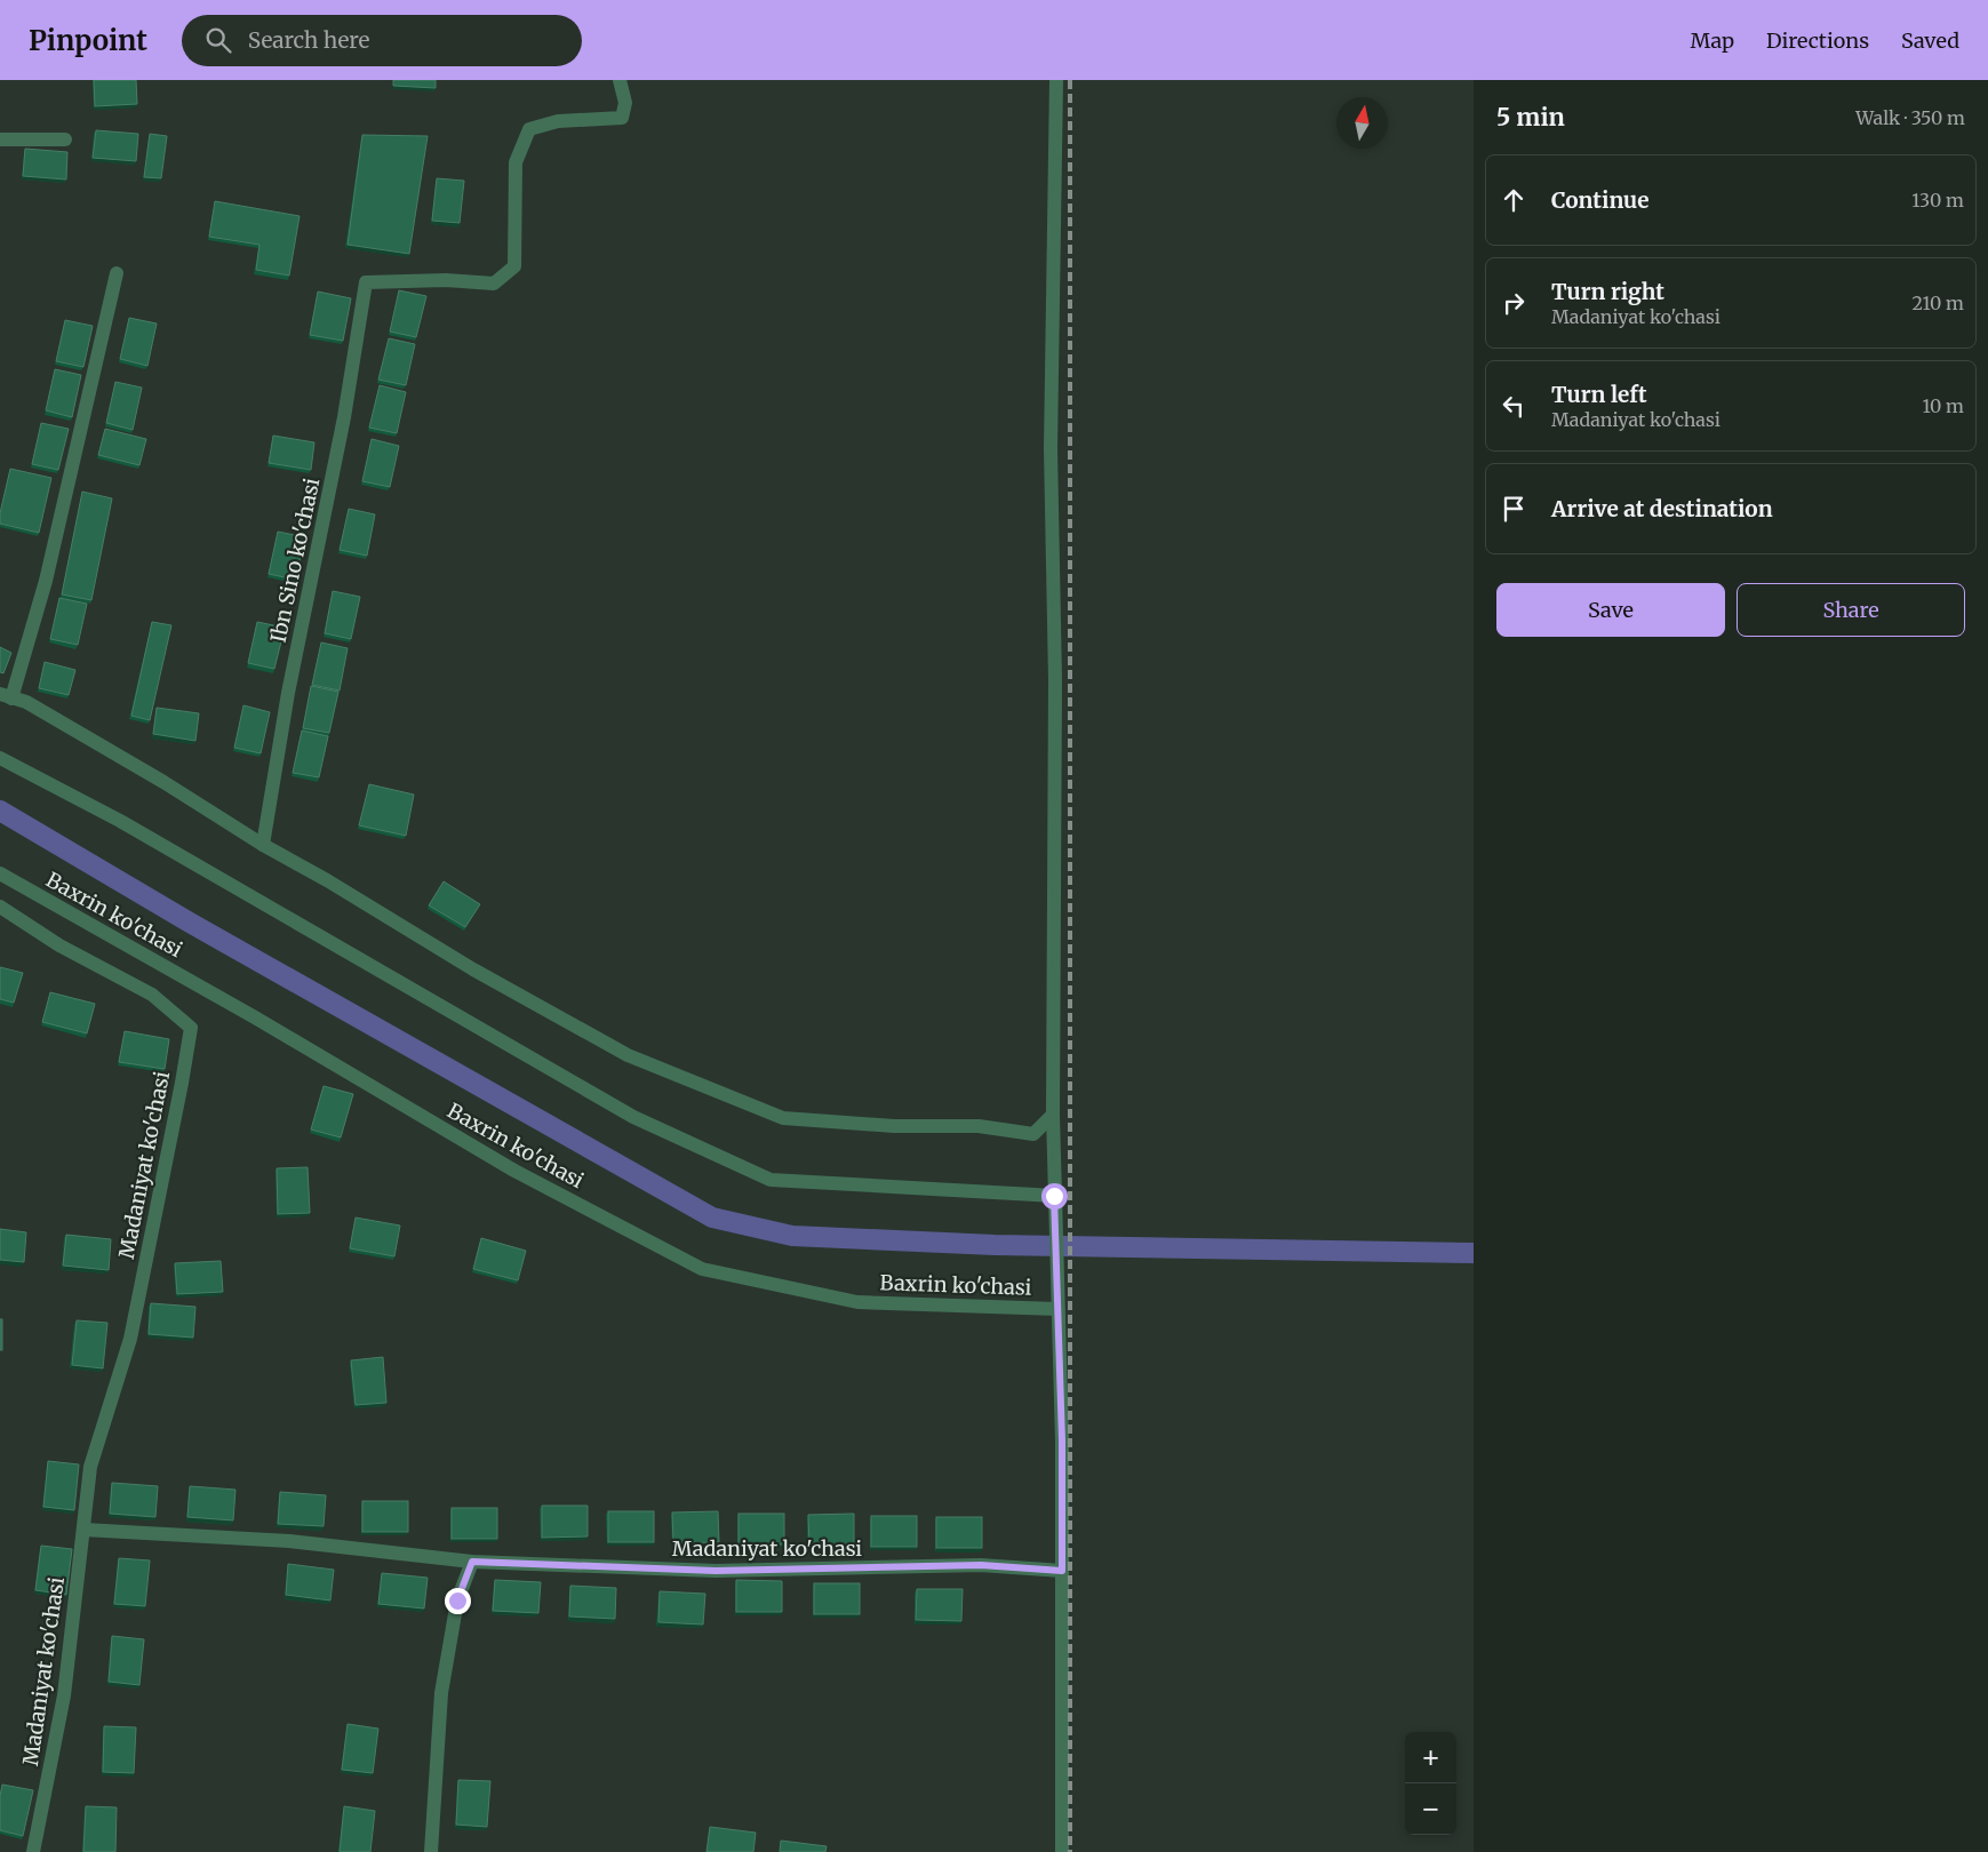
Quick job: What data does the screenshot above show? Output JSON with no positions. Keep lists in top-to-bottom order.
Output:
{
  "streets": {
    "street": ["Ibn Sino ko'chasi", "Baxrin ko'chasi", "Madaniyat ko'chasi"]
  },
  "north": "top",
  "page": {
    "header": "Pinpoint",
    "search": "Search here",
    "nav": ["Map", "Directions", "Saved"],
    "heading": ["5 min", "Walk · 350 m"],
    "list": [
      ["Continue", "130 m"],
      ["Turn right", "Madaniyat ko'chasi", "210 m"],
      ["Turn left", "Madaniyat ko'chasi", "10 m"],
      "Arrive at destination"
    ],
    "buttons": ["Save", "Share"],
    "map_buttons": ["+", "−"]
  }
}
